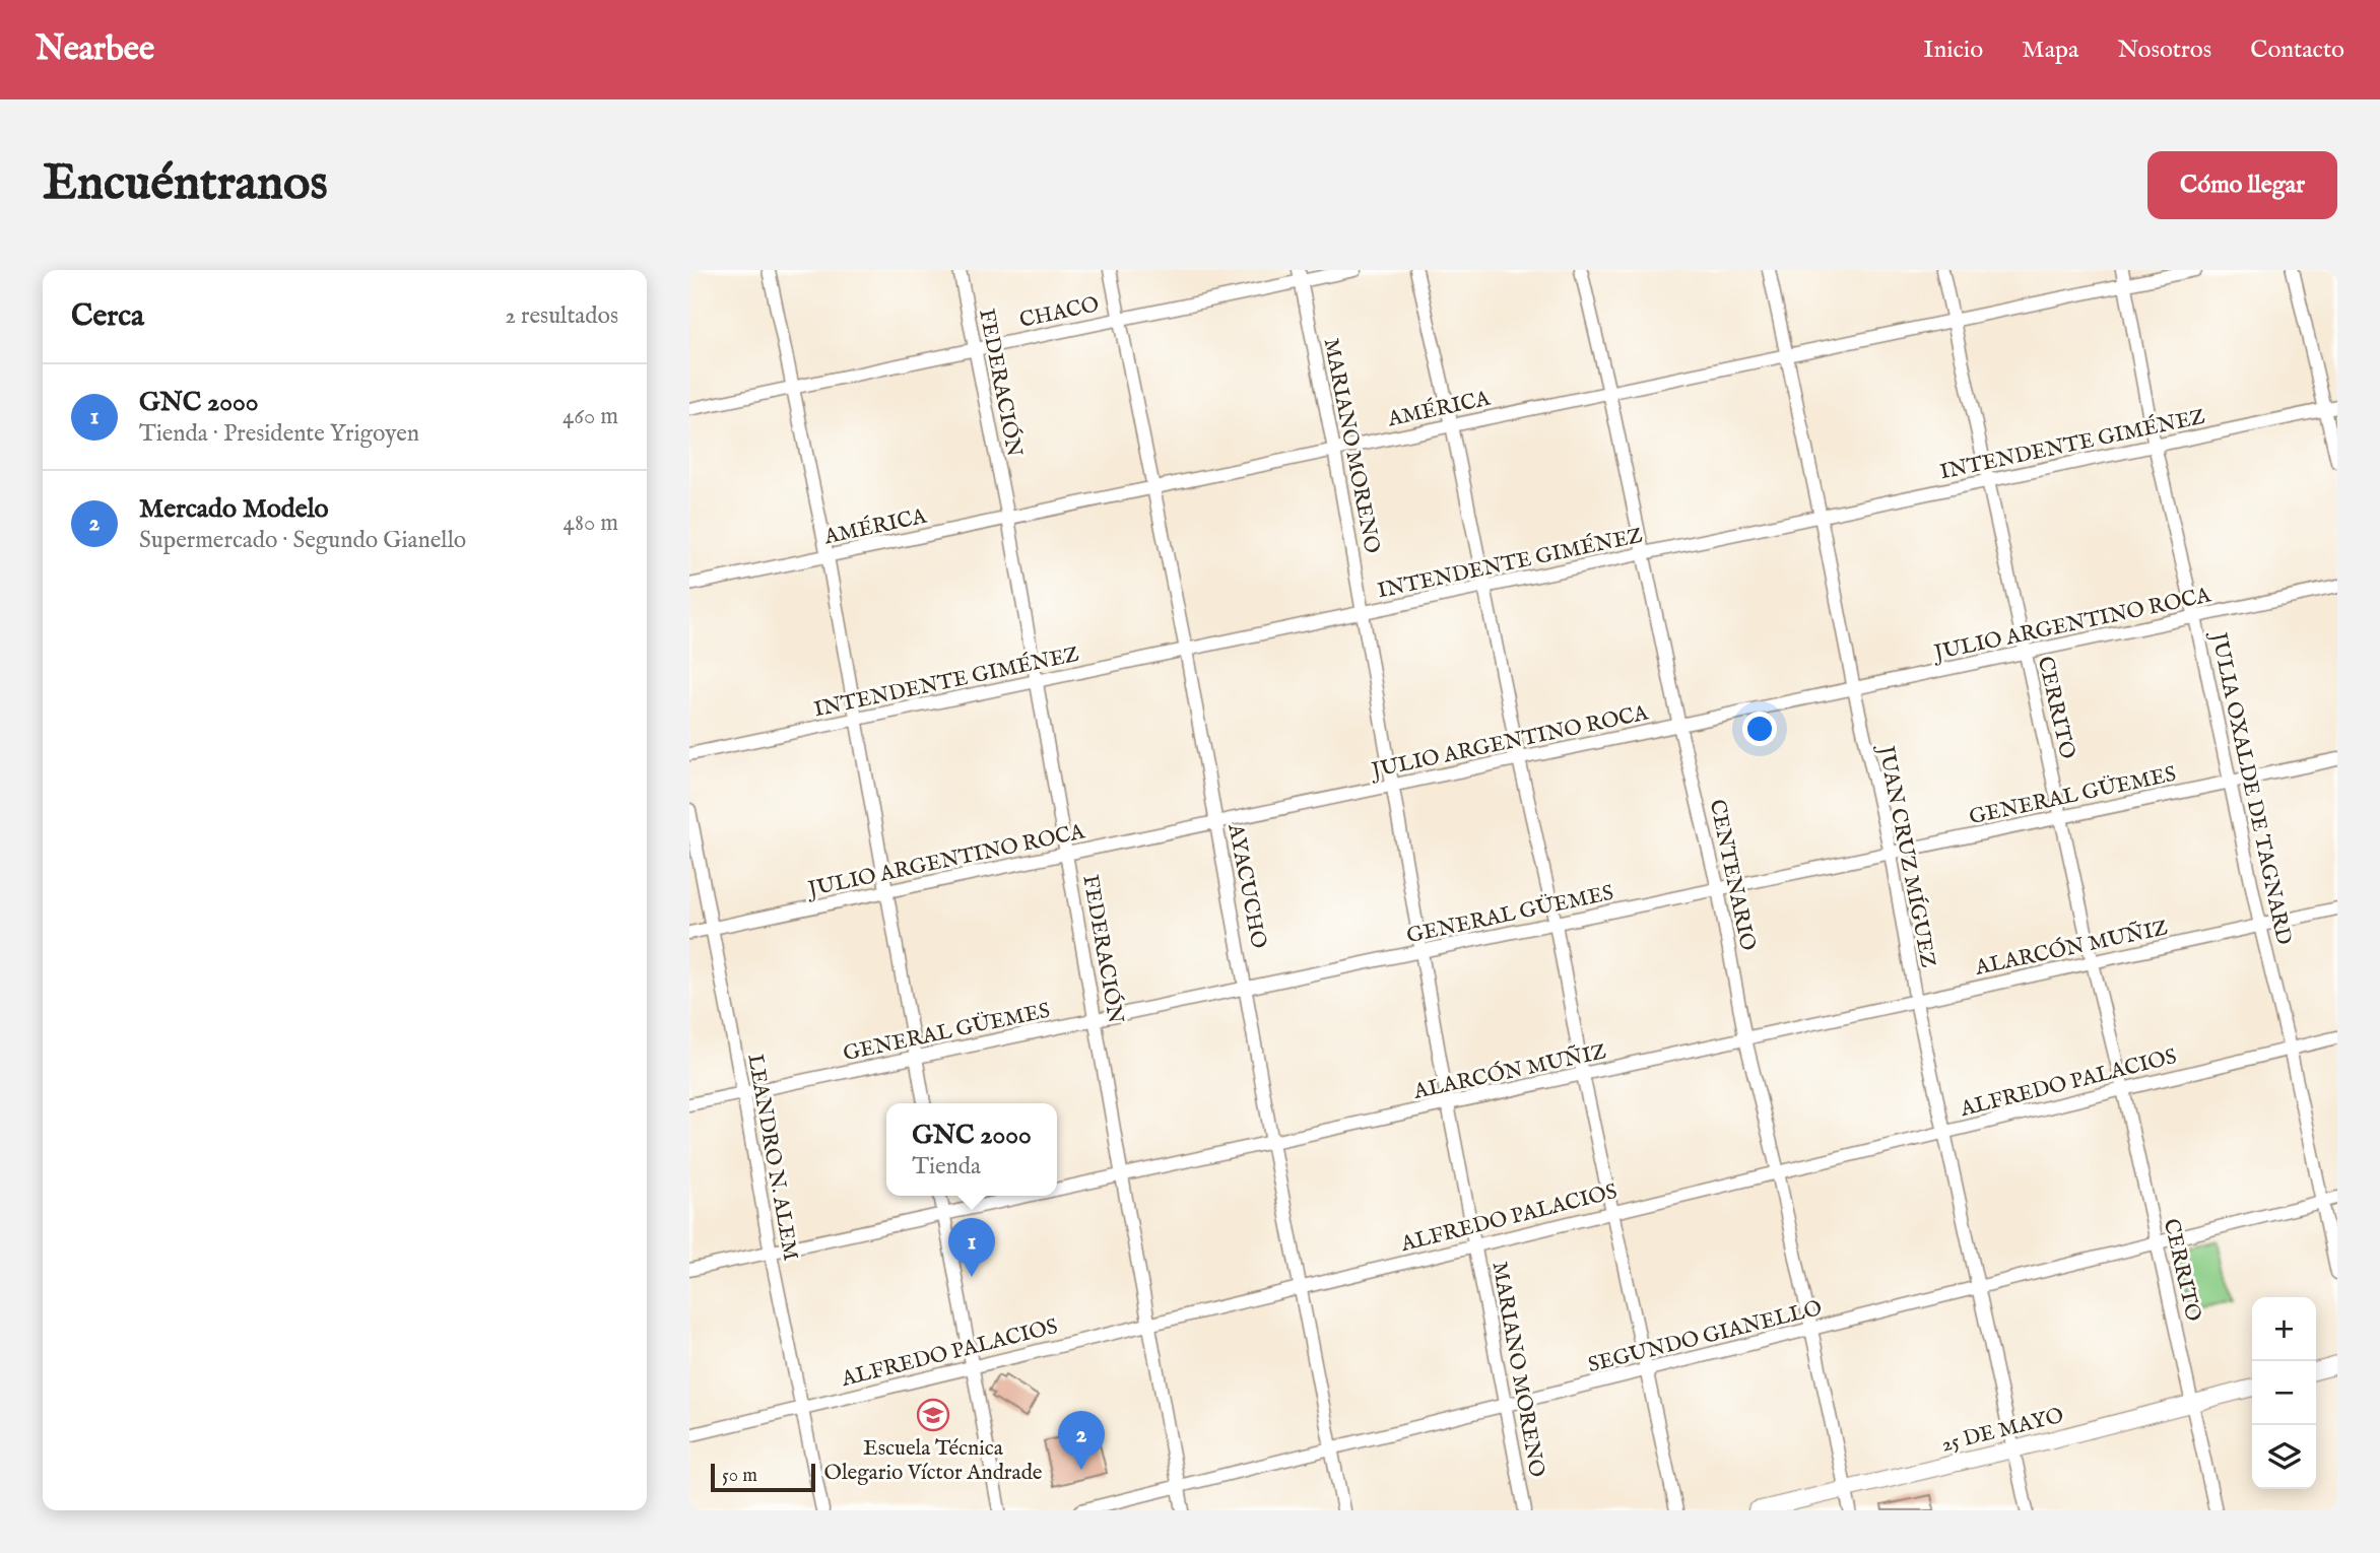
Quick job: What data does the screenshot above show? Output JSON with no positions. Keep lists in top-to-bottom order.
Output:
{
  "streets": {
    "street": [
      "CHACO",
      "FEDERACIÓN",
      "AMÉRICA",
      "INTENDENTE GIMÉNEZ",
      "MARIANO MORENO",
      "JULIO ARGENTINO ROCA",
      "CERRITO",
      "JULIA OXALDE DE TAGNARD",
      "GENERAL GÜEMES",
      "JUAN CRUZ MÍGUEZ",
      "CENTENARIO",
      "AYACUCHO",
      "ALARCÓN MUÑIZ",
      "ALFREDO PALACIOS",
      "LEANDRO N. ALEM",
      "SEGUNDO GIANELLO",
      "25 DE MAYO"
    ]
  },
  "crossings": [
    ["CHACO", "FEDERACIÓN"],
    ["CHACO", "MARIANO MORENO"],
    ["CHACO", "AYACUCHO"],
    ["FEDERACIÓN", "AMÉRICA"],
    ["FEDERACIÓN", "INTENDENTE GIMÉNEZ"],
    ["FEDERACIÓN", "JULIO ARGENTINO ROCA"],
    ["FEDERACIÓN", "GENERAL GÜEMES"],
    ["FEDERACIÓN", "ALARCÓN MUÑIZ"],
    ["FEDERACIÓN", "ALFREDO PALACIOS"],
    ["FEDERACIÓN", "SEGUNDO GIANELLO"],
    ["AMÉRICA", "MARIANO MORENO"],
    ["AMÉRICA", "CERRITO"],
    ["AMÉRICA", "JULIA OXALDE DE TAGNARD"],
    ["AMÉRICA", "JUAN CRUZ MÍGUEZ"],
    ["AMÉRICA", "CENTENARIO"],
    ["AMÉRICA", "AYACUCHO"],
    ["INTENDENTE GIMÉNEZ", "MARIANO MORENO"],
    ["INTENDENTE GIMÉNEZ", "CERRITO"],
    ["INTENDENTE GIMÉNEZ", "JULIA OXALDE DE TAGNARD"],
    ["INTENDENTE GIMÉNEZ", "JUAN CRUZ MÍGUEZ"],
    ["INTENDENTE GIMÉNEZ", "CENTENARIO"],
    ["INTENDENTE GIMÉNEZ", "AYACUCHO"],
    ["MARIANO MORENO", "JULIO ARGENTINO ROCA"],
    ["MARIANO MORENO", "GENERAL GÜEMES"],
    ["MARIANO MORENO", "ALARCÓN MUÑIZ"],
    ["MARIANO MORENO", "ALFREDO PALACIOS"],
    ["MARIANO MORENO", "SEGUNDO GIANELLO"],
    ["JULIO ARGENTINO ROCA", "CERRITO"],
    ["JULIO ARGENTINO ROCA", "JULIA OXALDE DE TAGNARD"],
    ["JULIO ARGENTINO ROCA", "JUAN CRUZ MÍGUEZ"],
    ["JULIO ARGENTINO ROCA", "CENTENARIO"],
    ["JULIO ARGENTINO ROCA", "AYACUCHO"],
    ["JULIO ARGENTINO ROCA", "LEANDRO N. ALEM"],
    ["CERRITO", "GENERAL GÜEMES"],
    ["CERRITO", "ALARCÓN MUÑIZ"],
    ["CERRITO", "ALFREDO PALACIOS"],
    ["CERRITO", "SEGUNDO GIANELLO"],
    ["CERRITO", "25 DE MAYO"],
    ["JULIA OXALDE DE TAGNARD", "GENERAL GÜEMES"],
    ["JULIA OXALDE DE TAGNARD", "ALARCÓN MUÑIZ"],
    ["JULIA OXALDE DE TAGNARD", "ALFREDO PALACIOS"],
    ["JULIA OXALDE DE TAGNARD", "SEGUNDO GIANELLO"],
    ["GENERAL GÜEMES", "JUAN CRUZ MÍGUEZ"],
    ["GENERAL GÜEMES", "CENTENARIO"],
    ["GENERAL GÜEMES", "AYACUCHO"],
    ["GENERAL GÜEMES", "LEANDRO N. ALEM"],
    ["JUAN CRUZ MÍGUEZ", "ALARCÓN MUÑIZ"],
    ["JUAN CRUZ MÍGUEZ", "ALFREDO PALACIOS"],
    ["JUAN CRUZ MÍGUEZ", "SEGUNDO GIANELLO"],
    ["JUAN CRUZ MÍGUEZ", "25 DE MAYO"],
    ["CENTENARIO", "ALARCÓN MUÑIZ"],
    ["CENTENARIO", "ALFREDO PALACIOS"],
    ["CENTENARIO", "SEGUNDO GIANELLO"],
    ["CENTENARIO", "25 DE MAYO"],
    ["AYACUCHO", "ALARCÓN MUÑIZ"],
    ["AYACUCHO", "ALFREDO PALACIOS"],
    ["AYACUCHO", "SEGUNDO GIANELLO"],
    ["ALARCÓN MUÑIZ", "LEANDRO N. ALEM"],
    ["ALFREDO PALACIOS", "LEANDRO N. ALEM"]
  ],
  "places": {
    "school or university": ["Escuela Técnica Olegario Víctor Andrade"]
  },
  "scale_bar": "50 m",
  "page": {
    "header": "Nearbee",
    "nav": [
      "Inicio",
      "Mapa",
      "Nosotros",
      "Contacto"
    ],
    "buttons": "Cómo llegar",
    "title": "Encuéntranos",
    "heading": ["Cerca", "2 resultados"],
    "list": [
      {
        "mark": "1",
        "name": "GNC 2000",
        "note": "Tienda · Presidente Yrigoyen",
        "value": "460 m"
      },
      {
        "mark": "2",
        "name": "Mercado Modelo",
        "note": "Supermercado · Segundo Gianello",
        "value": "480 m"
      }
    ],
    "popup": ["GNC 2000", "Tienda"],
    "pins": ["1", "2"],
    "map_buttons": ["+", "−"],
    "scale": "50 m"
  }
}
